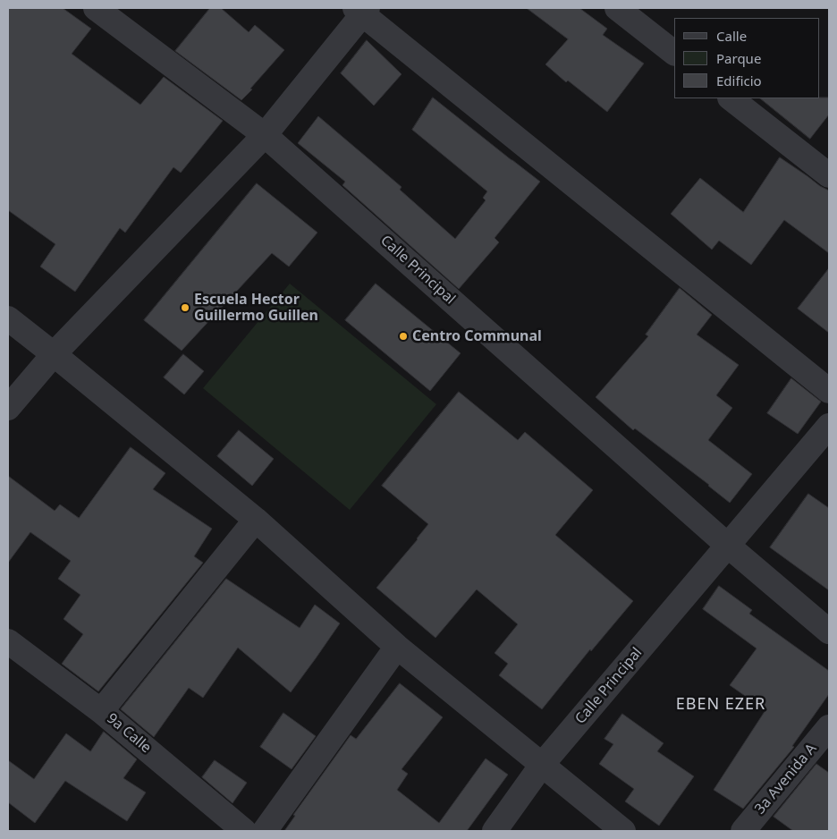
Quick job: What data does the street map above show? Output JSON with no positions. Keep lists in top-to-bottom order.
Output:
{
  "streets": {
    "street": ["Calle Principal", "9a Calle", "3a Avenida A"]
  },
  "districts": ["EBEN EZER"],
  "places": ["Escuela Hector Guillermo Guillen", "Centro Communal"],
  "legend": ["Calle", "Parque", "Edificio"]
}
